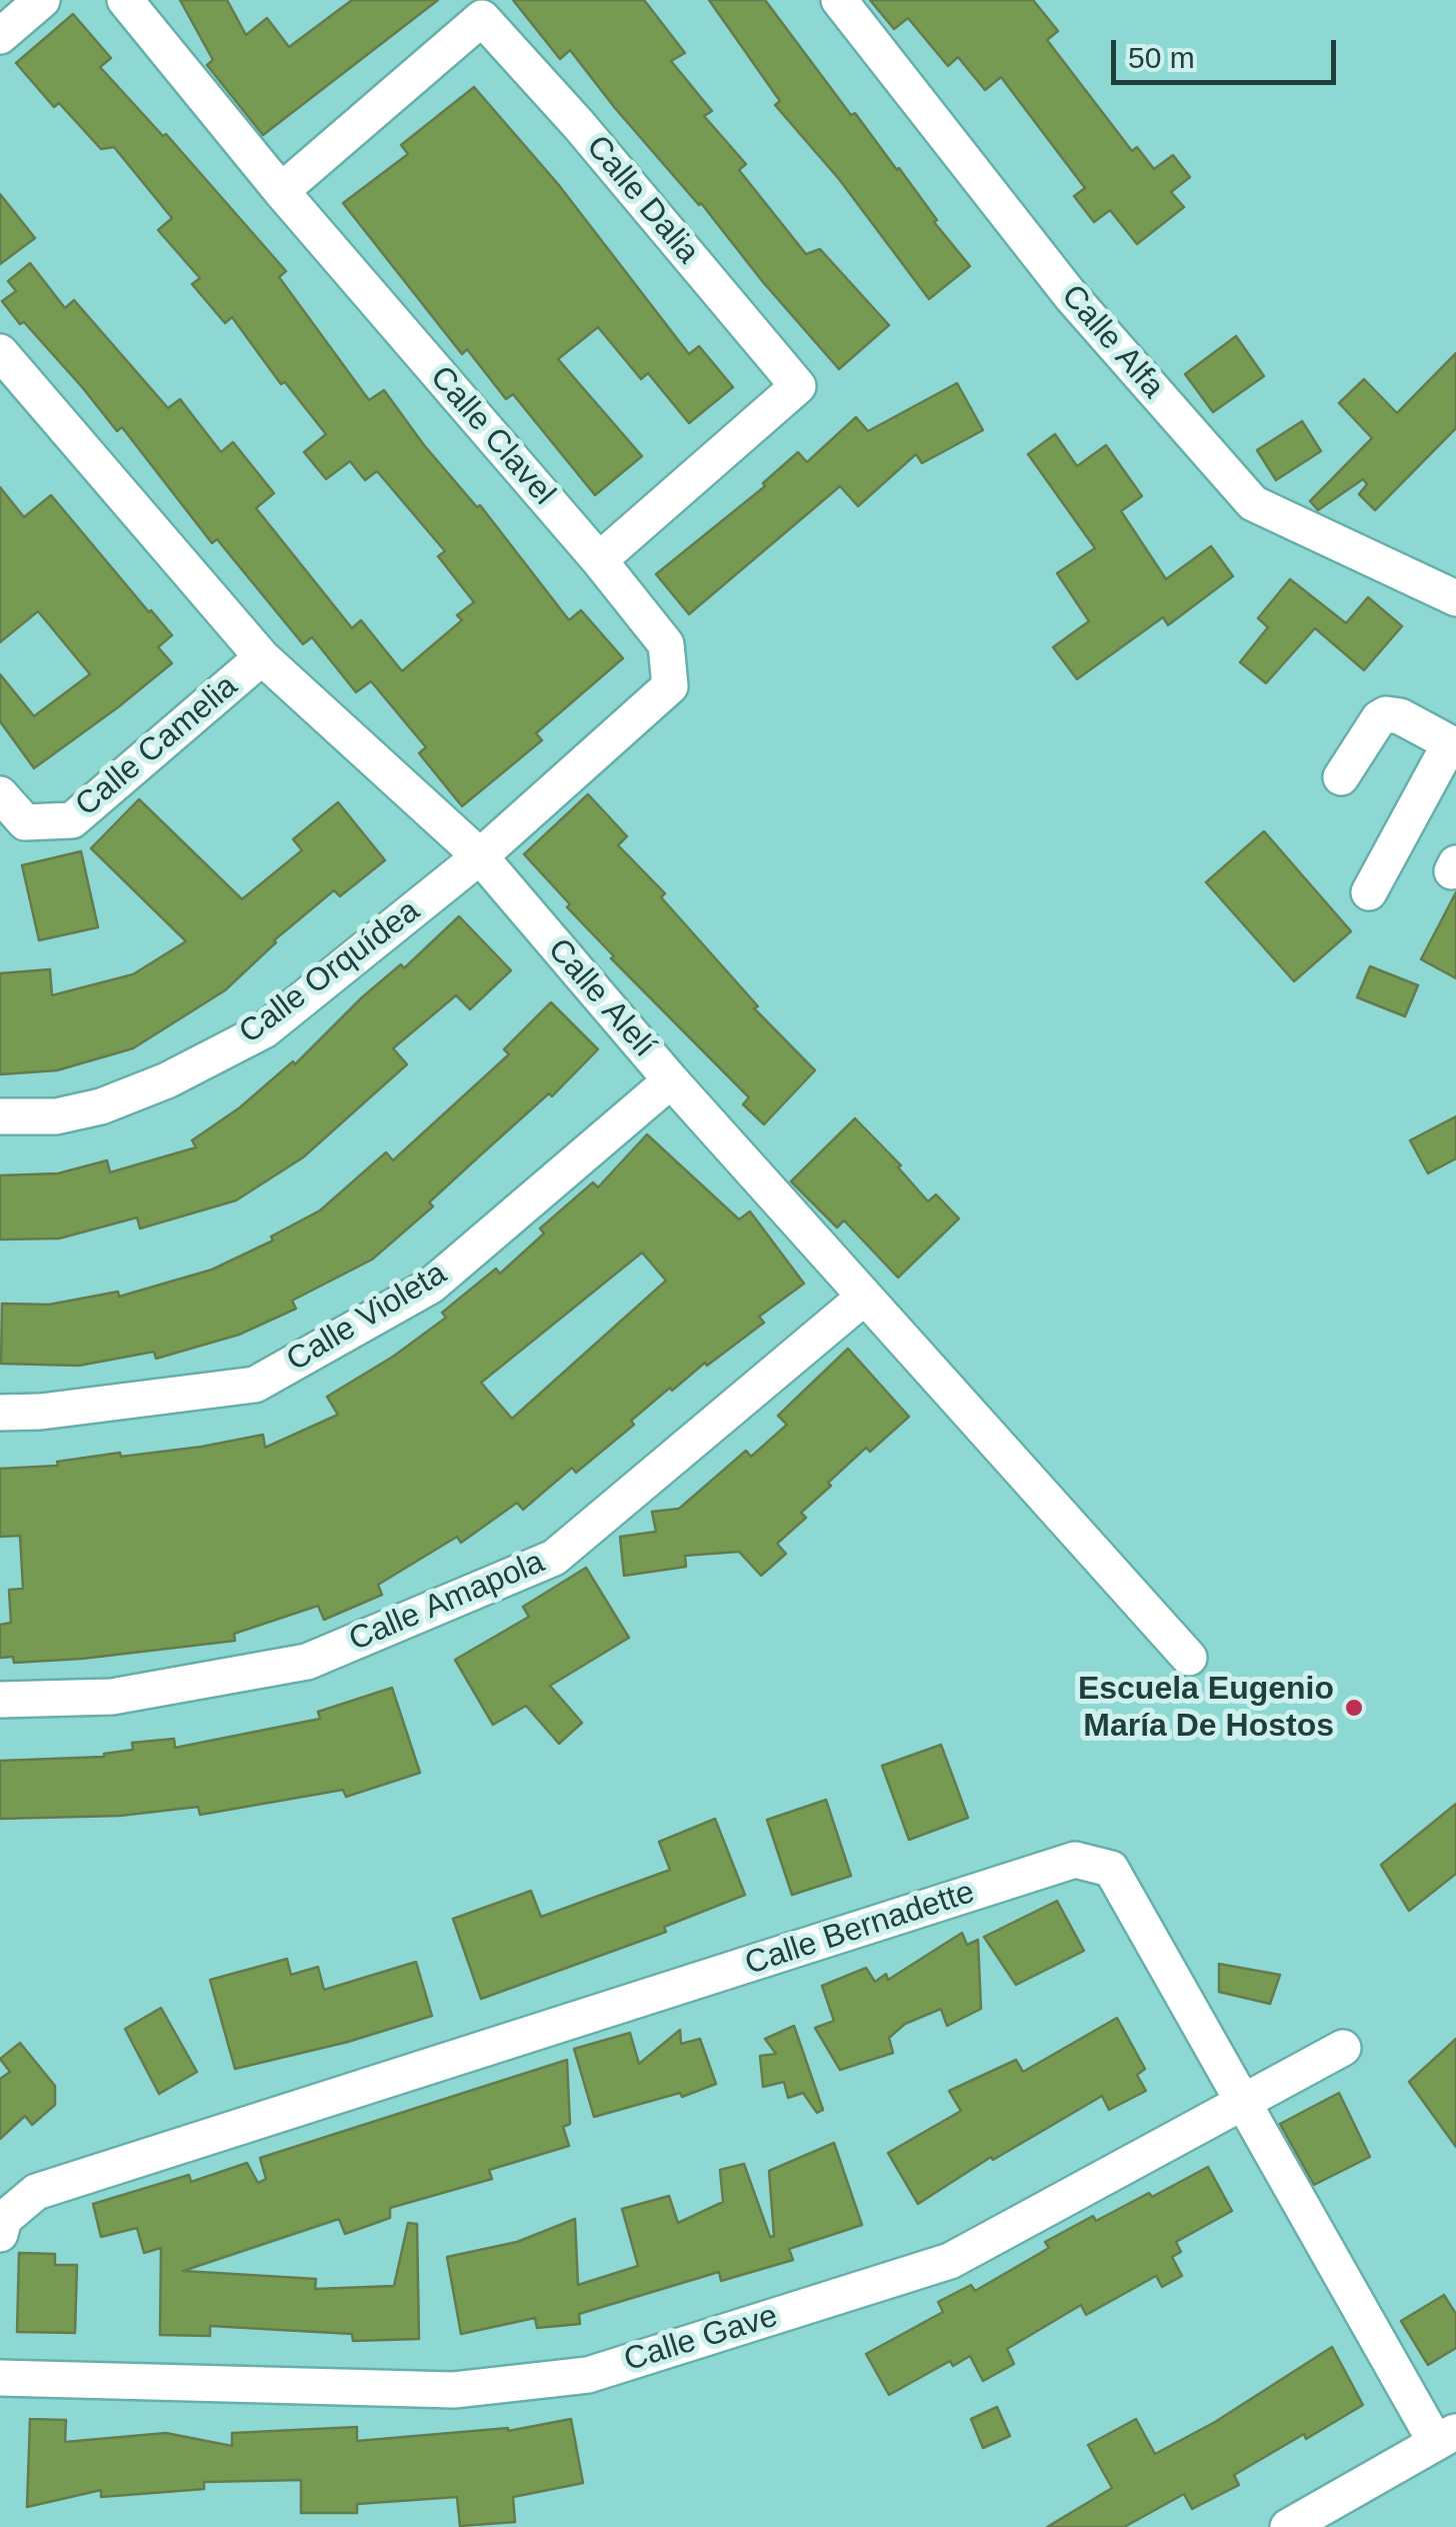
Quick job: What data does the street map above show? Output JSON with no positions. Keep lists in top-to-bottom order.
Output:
{
  "streets": {
    "street": [
      "Calle Dalia",
      "Calle Alfa",
      "Calle Clavel",
      "Calle Camelia",
      "Calle Orquídea",
      "Calle Alelí",
      "Calle Violeta",
      "Calle Amapola",
      "Calle Bernadette",
      "Calle Gave"
    ]
  },
  "crossings": [
    ["Calle Dalia", "Calle Clavel"],
    ["Calle Clavel", "Calle Orquídea"],
    ["Calle Clavel", "Calle Alelí"],
    ["Calle Camelia", "Calle Alelí"],
    ["Calle Orquídea", "Calle Alelí"],
    ["Calle Alelí", "Calle Violeta"],
    ["Calle Alelí", "Calle Amapola"],
    ["Calle Bernadette", "Calle Gave"]
  ],
  "places": ["Escuela Eugenio María De Hostos"],
  "scale_bar": "50 m"
}
